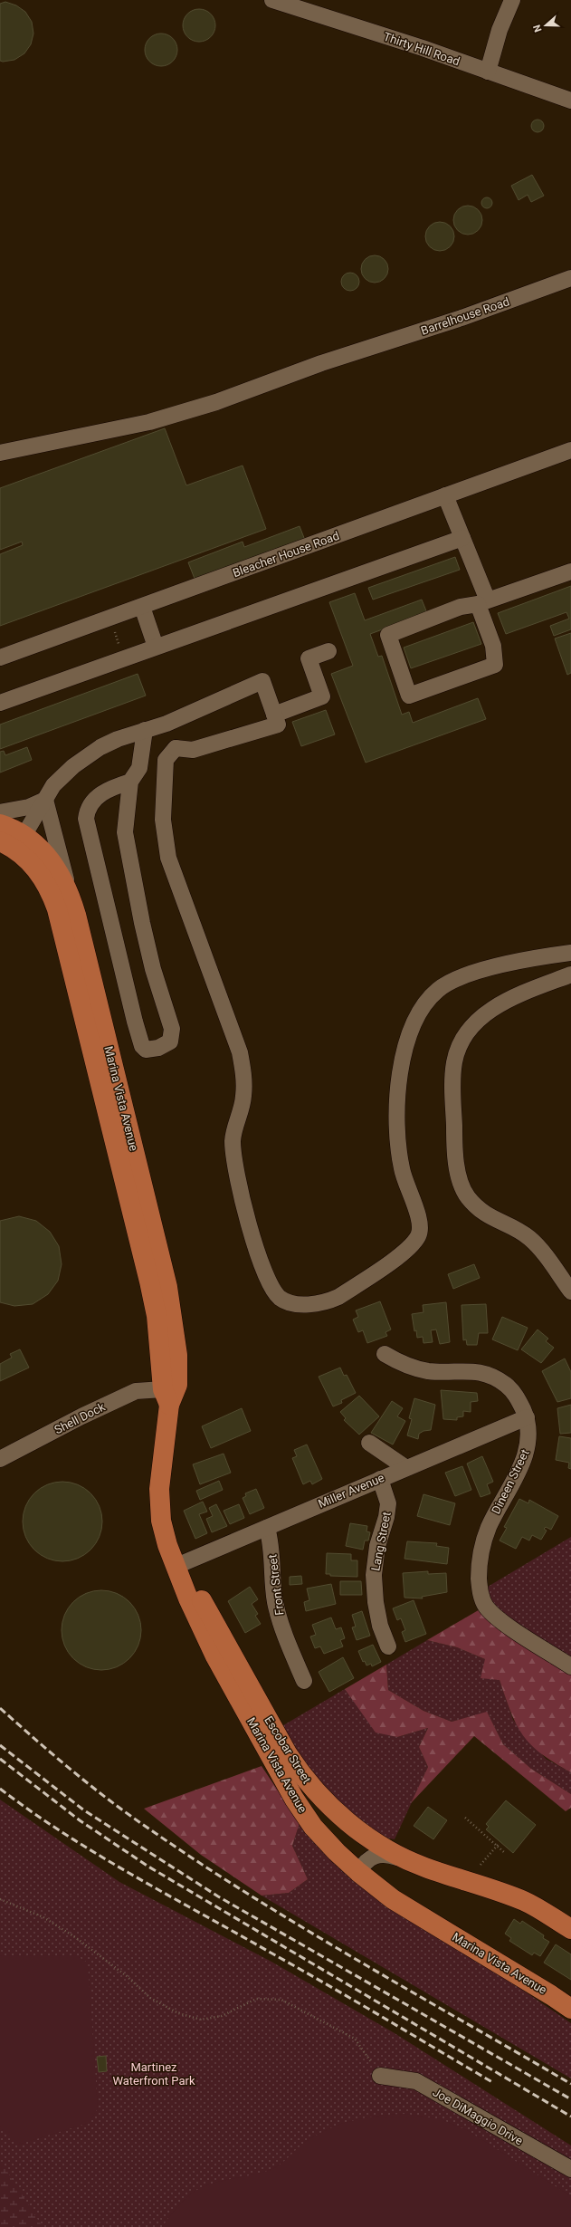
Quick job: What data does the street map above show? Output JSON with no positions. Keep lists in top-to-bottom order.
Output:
{
  "streets": {
    "main road": ["Marina Vista Avenue", "Escobar Street"],
    "street": [
      "Thirty Hill Road",
      "Barrelhouse Road",
      "Bleacher House Road",
      "Shell Dock",
      "Dineen Street",
      "Miller Avenue",
      "Lang Street",
      "Front Street",
      "Joe DiMaggio Drive"
    ]
  },
  "crossings": [
    ["Marina Vista Avenue", "Shell Dock"],
    ["Marina Vista Avenue", "Miller Avenue"],
    ["Marina Vista Avenue", "Escobar Street"],
    ["Dineen Street", "Miller Avenue"],
    ["Miller Avenue", "Lang Street"],
    ["Miller Avenue", "Front Street"],
    ["Miller Avenue", "Escobar Street"]
  ],
  "parks": ["Martinez Waterfront Park"],
  "north": "left"
}
